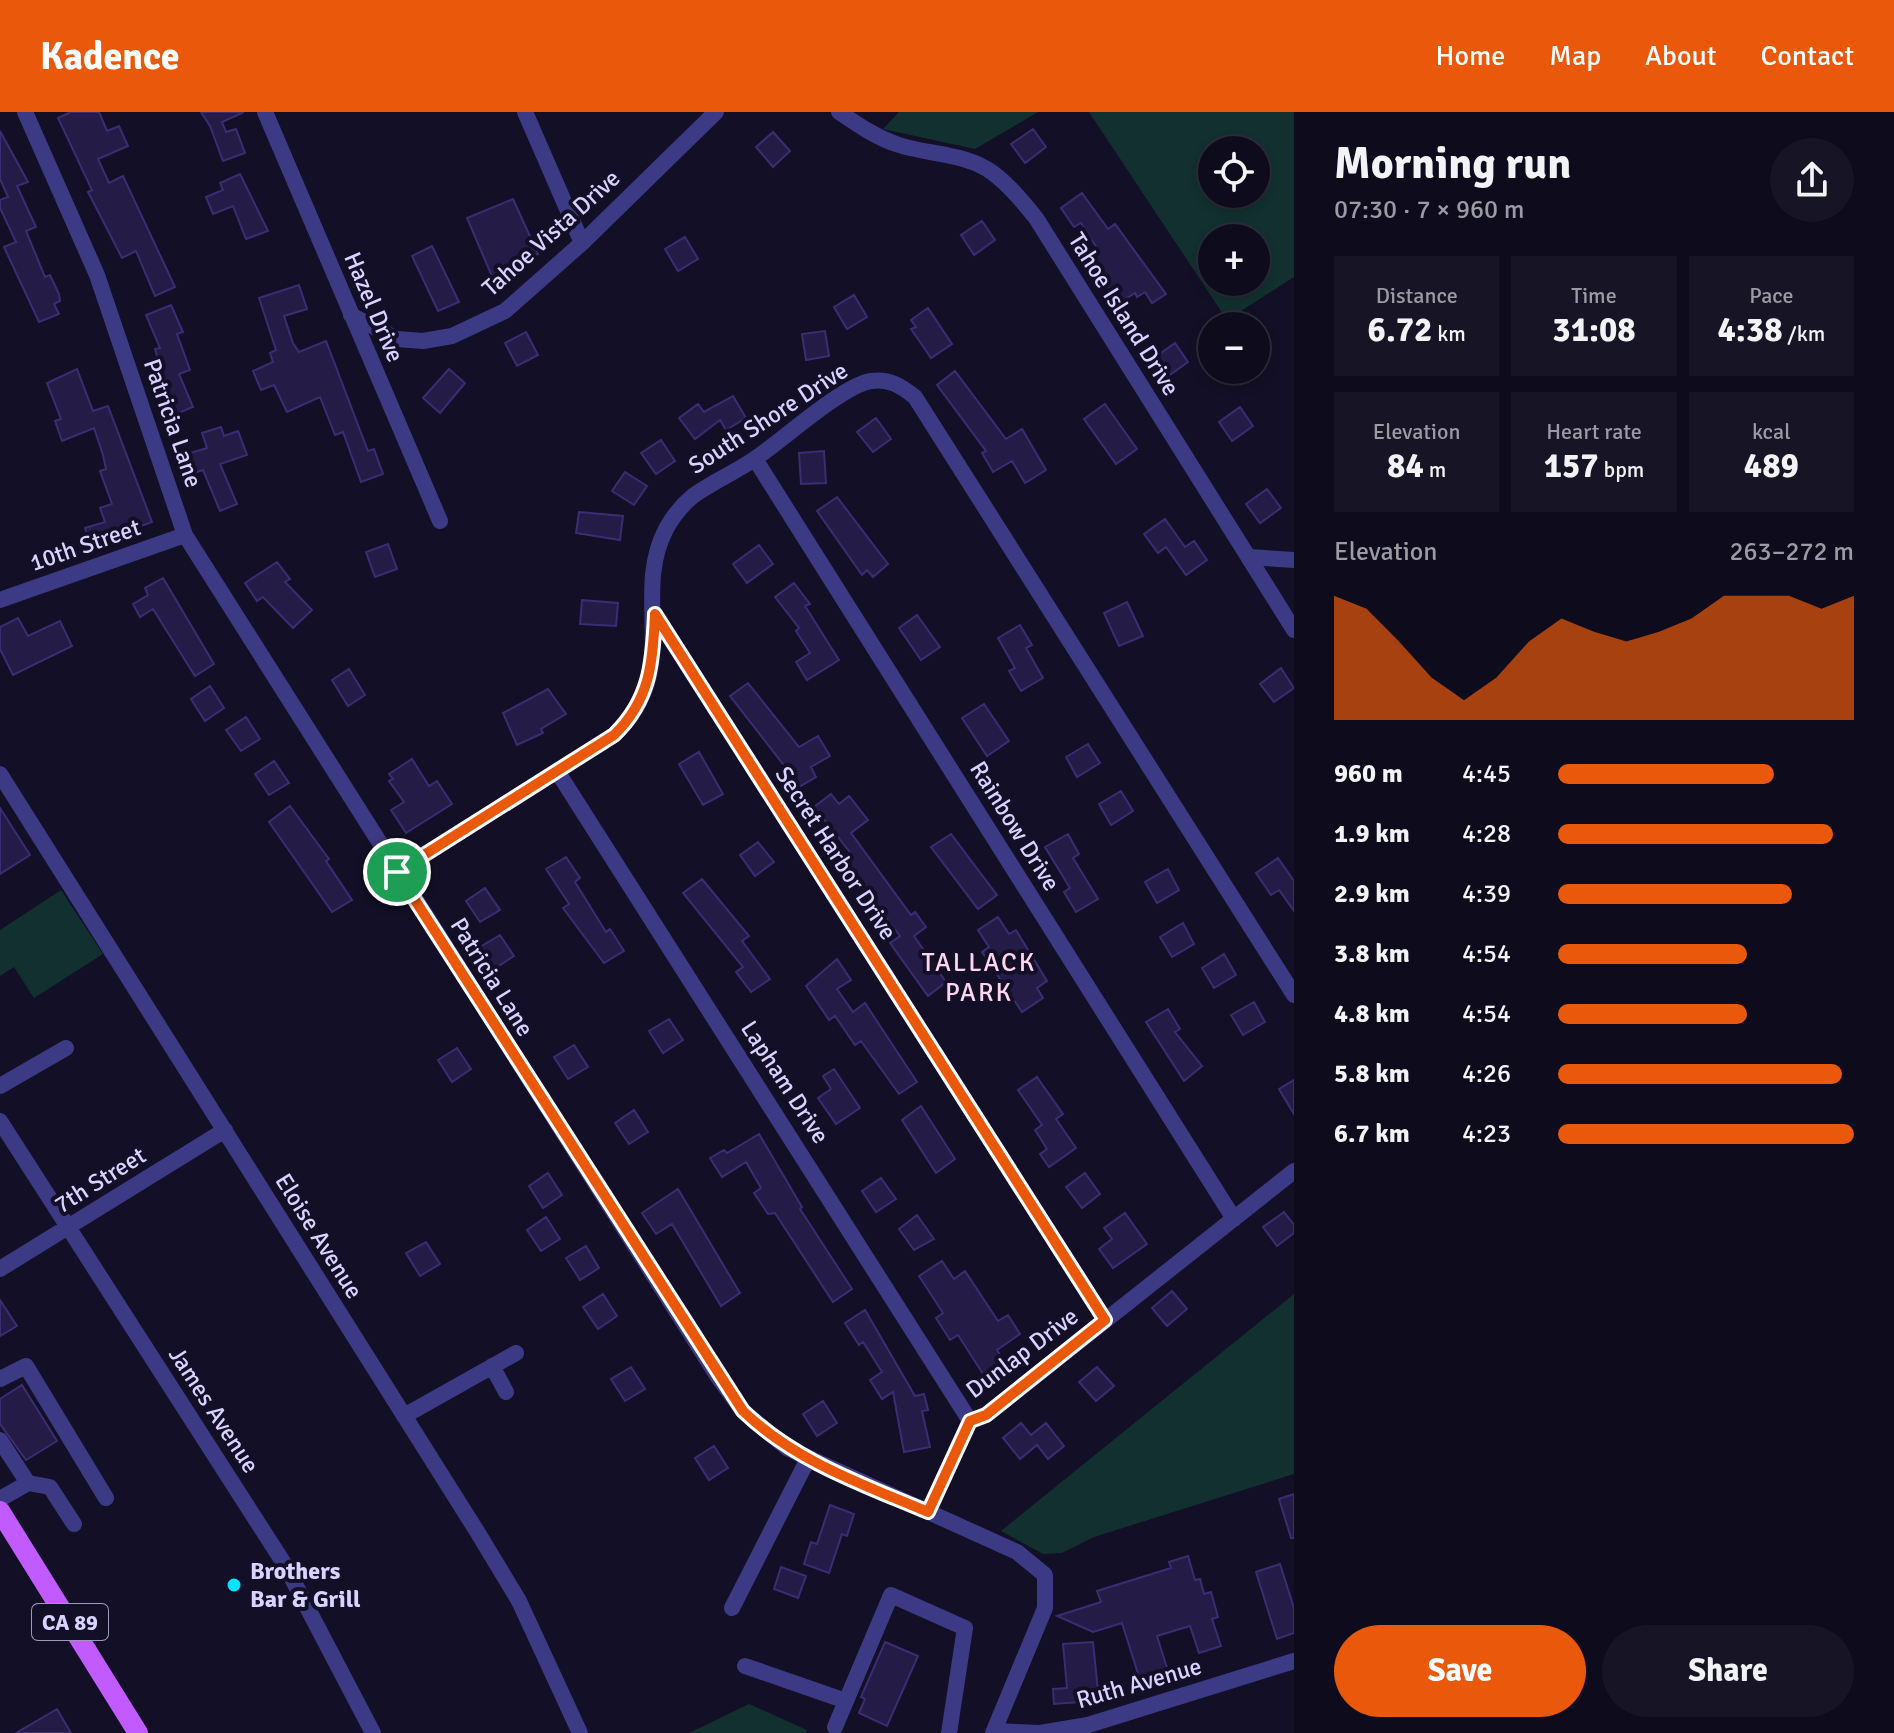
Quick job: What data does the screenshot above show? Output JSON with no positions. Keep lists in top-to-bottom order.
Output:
{
  "streets": {
    "main road": ["CA 89"],
    "street": [
      "Tahoe Vista Drive",
      "Hazel Drive",
      "Tahoe Island Drive",
      "South Shore Drive",
      "Patricia Lane",
      "10th Street",
      "Rainbow Drive",
      "Secret Harbor Drive",
      "Lapham Drive",
      "7th Street",
      "Eloise Avenue",
      "Dunlap Drive",
      "James Avenue",
      "Ruth Avenue"
    ]
  },
  "crossings": [
    ["Tahoe Vista Drive", "Hazel Drive"],
    ["South Shore Drive", "Patricia Lane"],
    ["South Shore Drive", "Rainbow Drive"],
    ["South Shore Drive", "Secret Harbor Drive"],
    ["South Shore Drive", "Lapham Drive"],
    ["Patricia Lane", "10th Street"],
    ["Patricia Lane", "Dunlap Drive"],
    ["Patricia Lane", "Ruth Avenue"],
    ["Rainbow Drive", "Dunlap Drive"],
    ["Secret Harbor Drive", "Dunlap Drive"],
    ["Lapham Drive", "Dunlap Drive"],
    ["7th Street", "Eloise Avenue"],
    ["7th Street", "James Avenue"]
  ],
  "districts": ["TALLACK PARK"],
  "places": ["Brothers Bar & Grill"],
  "page": {
    "header": "Kadence",
    "nav": [
      "Home",
      "Map",
      "About",
      "Contact"
    ],
    "heading": ["Morning run", "07:30 · 7 × 960 m"],
    "map_buttons": ["+", "−"],
    "stats": [
      ["Distance", "6.72 km"],
      ["Time", "31:08"],
      ["Pace", "4:38 /km"],
      ["Elevation", "84 m"],
      ["Heart rate", "157 bpm"],
      ["kcal", "489"]
    ],
    "chart": ["Elevation", "263–272 m"],
    "list": [
      {
        "name": "960 m",
        "note": "4:45"
      },
      {
        "name": "1.9 km",
        "note": "4:28"
      },
      {
        "name": "2.9 km",
        "note": "4:39"
      },
      {
        "name": "3.8 km",
        "note": "4:54"
      },
      {
        "name": "4.8 km",
        "note": "4:54"
      },
      {
        "name": "5.8 km",
        "note": "4:26"
      },
      {
        "name": "6.7 km",
        "note": "4:23"
      }
    ],
    "buttons": ["Save", "Share"]
  }
}
